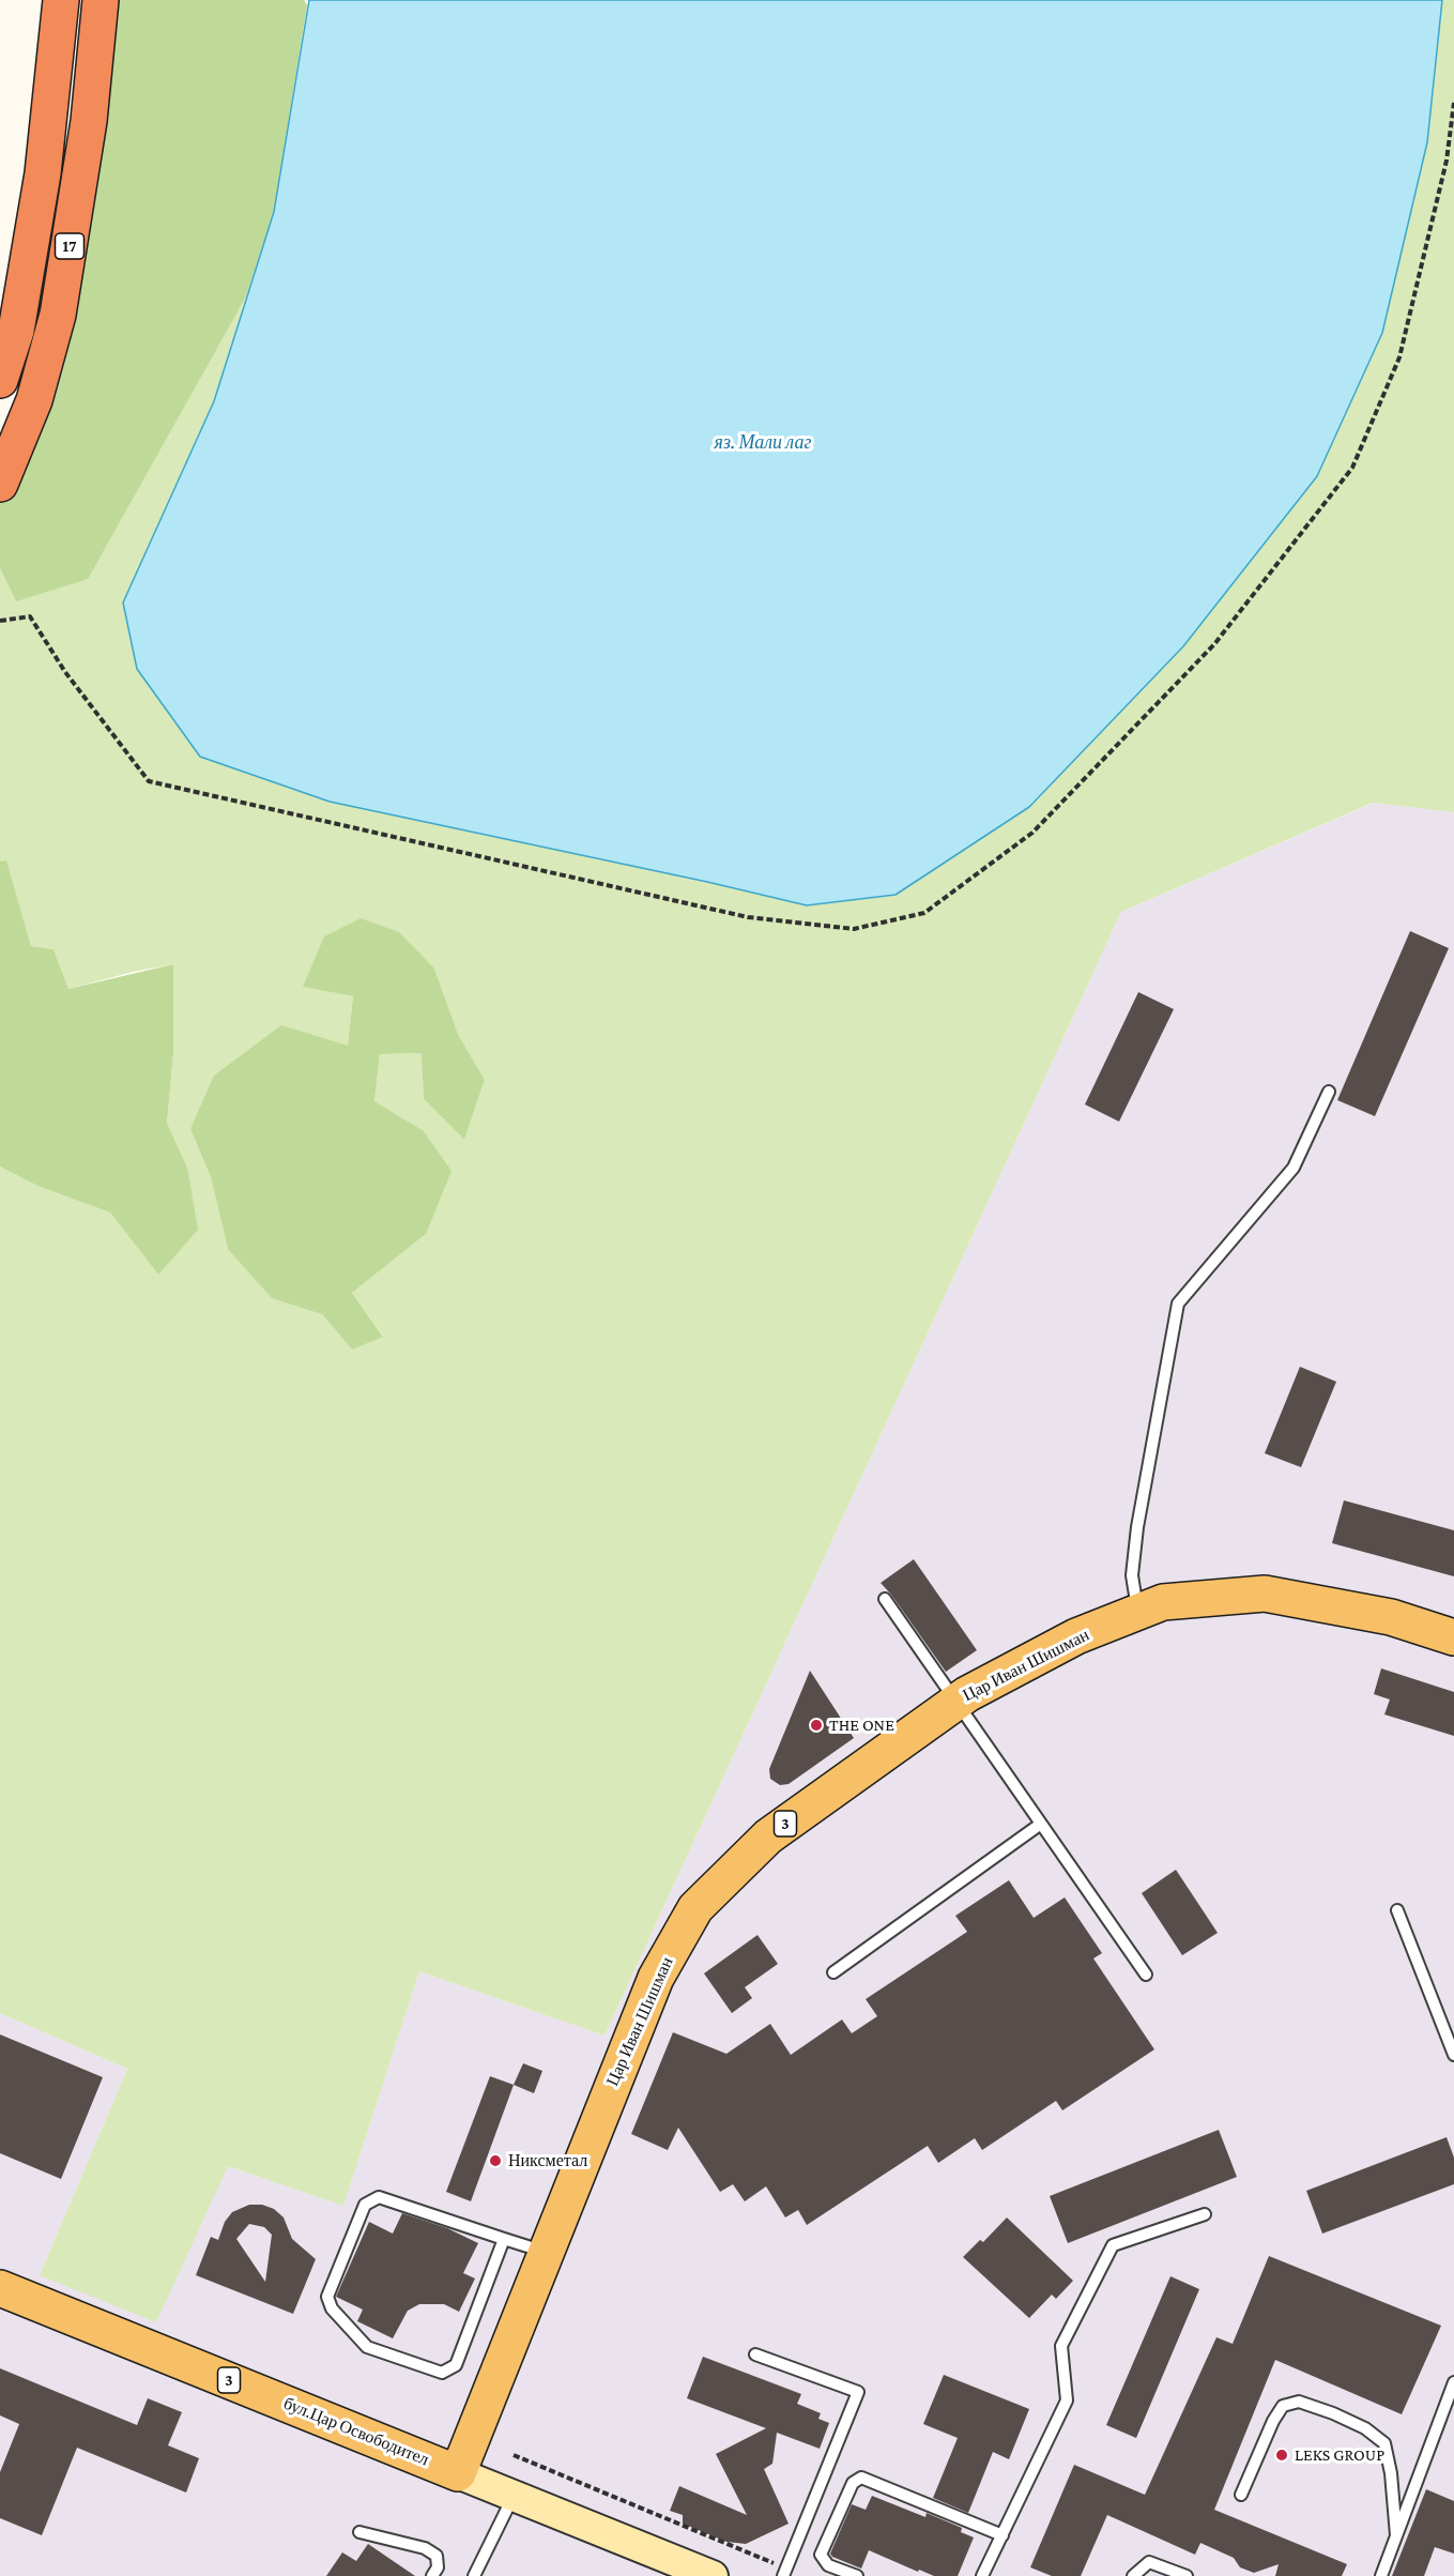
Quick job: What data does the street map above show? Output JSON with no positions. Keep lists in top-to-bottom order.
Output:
{
  "streets": {
    "highway": ["17"],
    "main road": ["Цар Иван Шишман", "3", "бул.Цар Освободител"]
  },
  "crossings": [
    ["Цар Иван Шишман", "бул.Цар Освободител"]
  ],
  "water": ["яз. Мали лаг"],
  "places": ["THE ONE", "Никсметал", "LEKS GROUP"]
}
